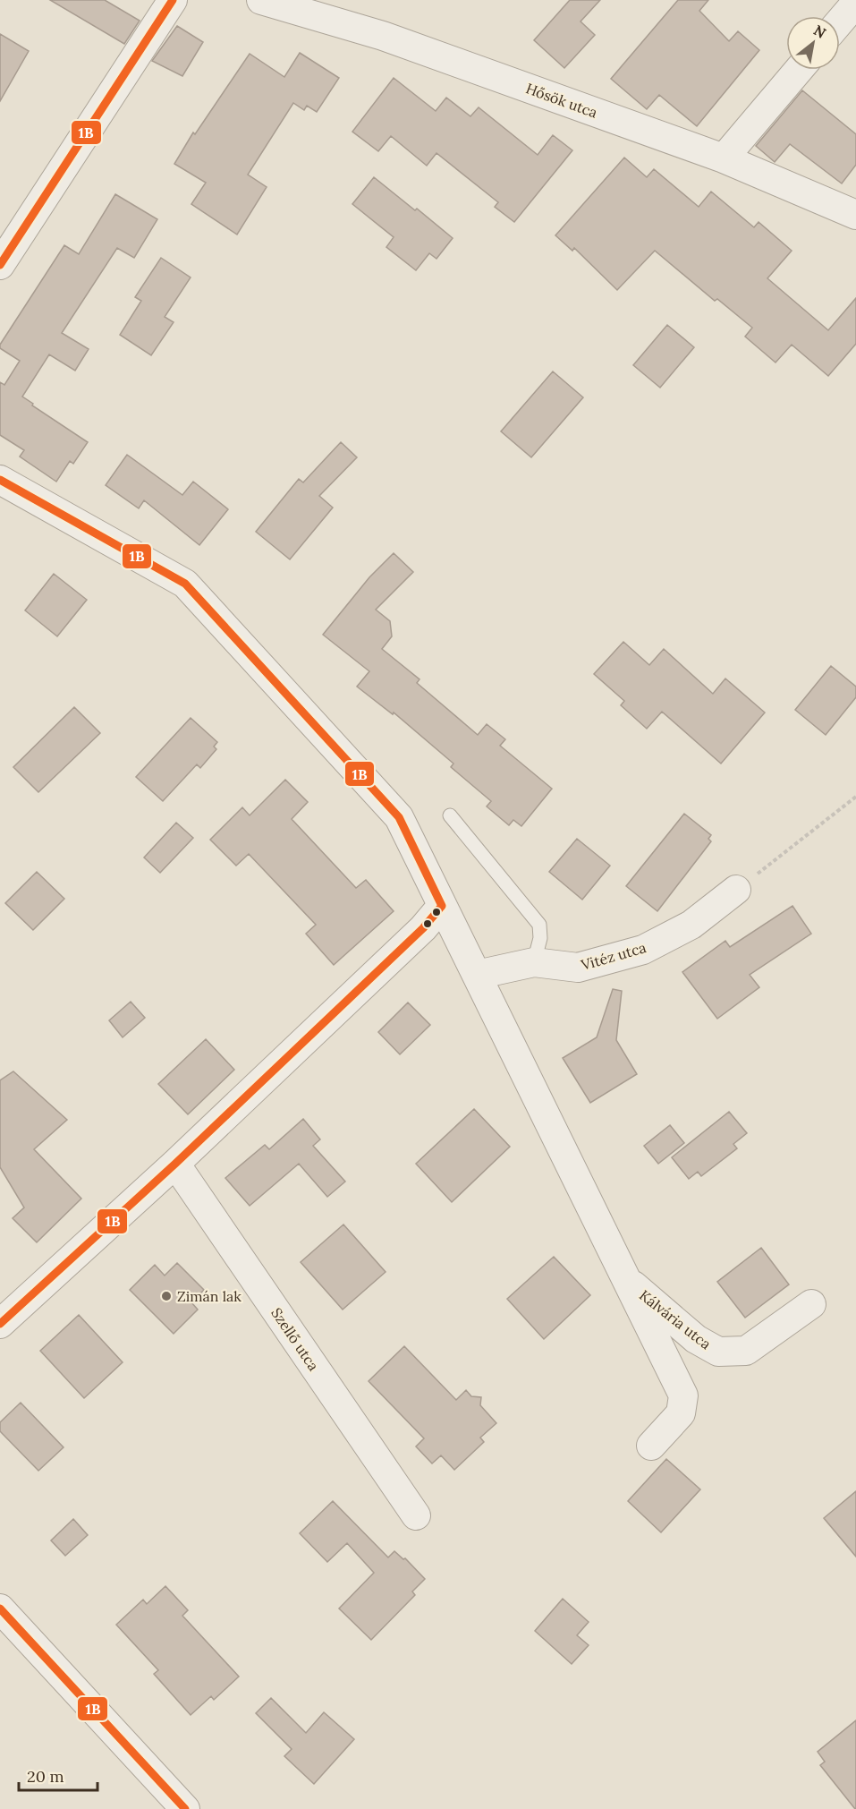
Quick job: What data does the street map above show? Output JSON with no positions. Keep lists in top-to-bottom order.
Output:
{
  "streets": {
    "street": [
      "Hősök utca",
      "Vitéz utca",
      "Kálvária utca",
      "Szellő utca"
    ]
  },
  "crossings": [
    ["Vitéz utca", "Kálvária utca"]
  ],
  "places": ["Zimán lak"],
  "lines": ["transit line 1B"],
  "scale_bar": "20 m",
  "north": "top right"
}
